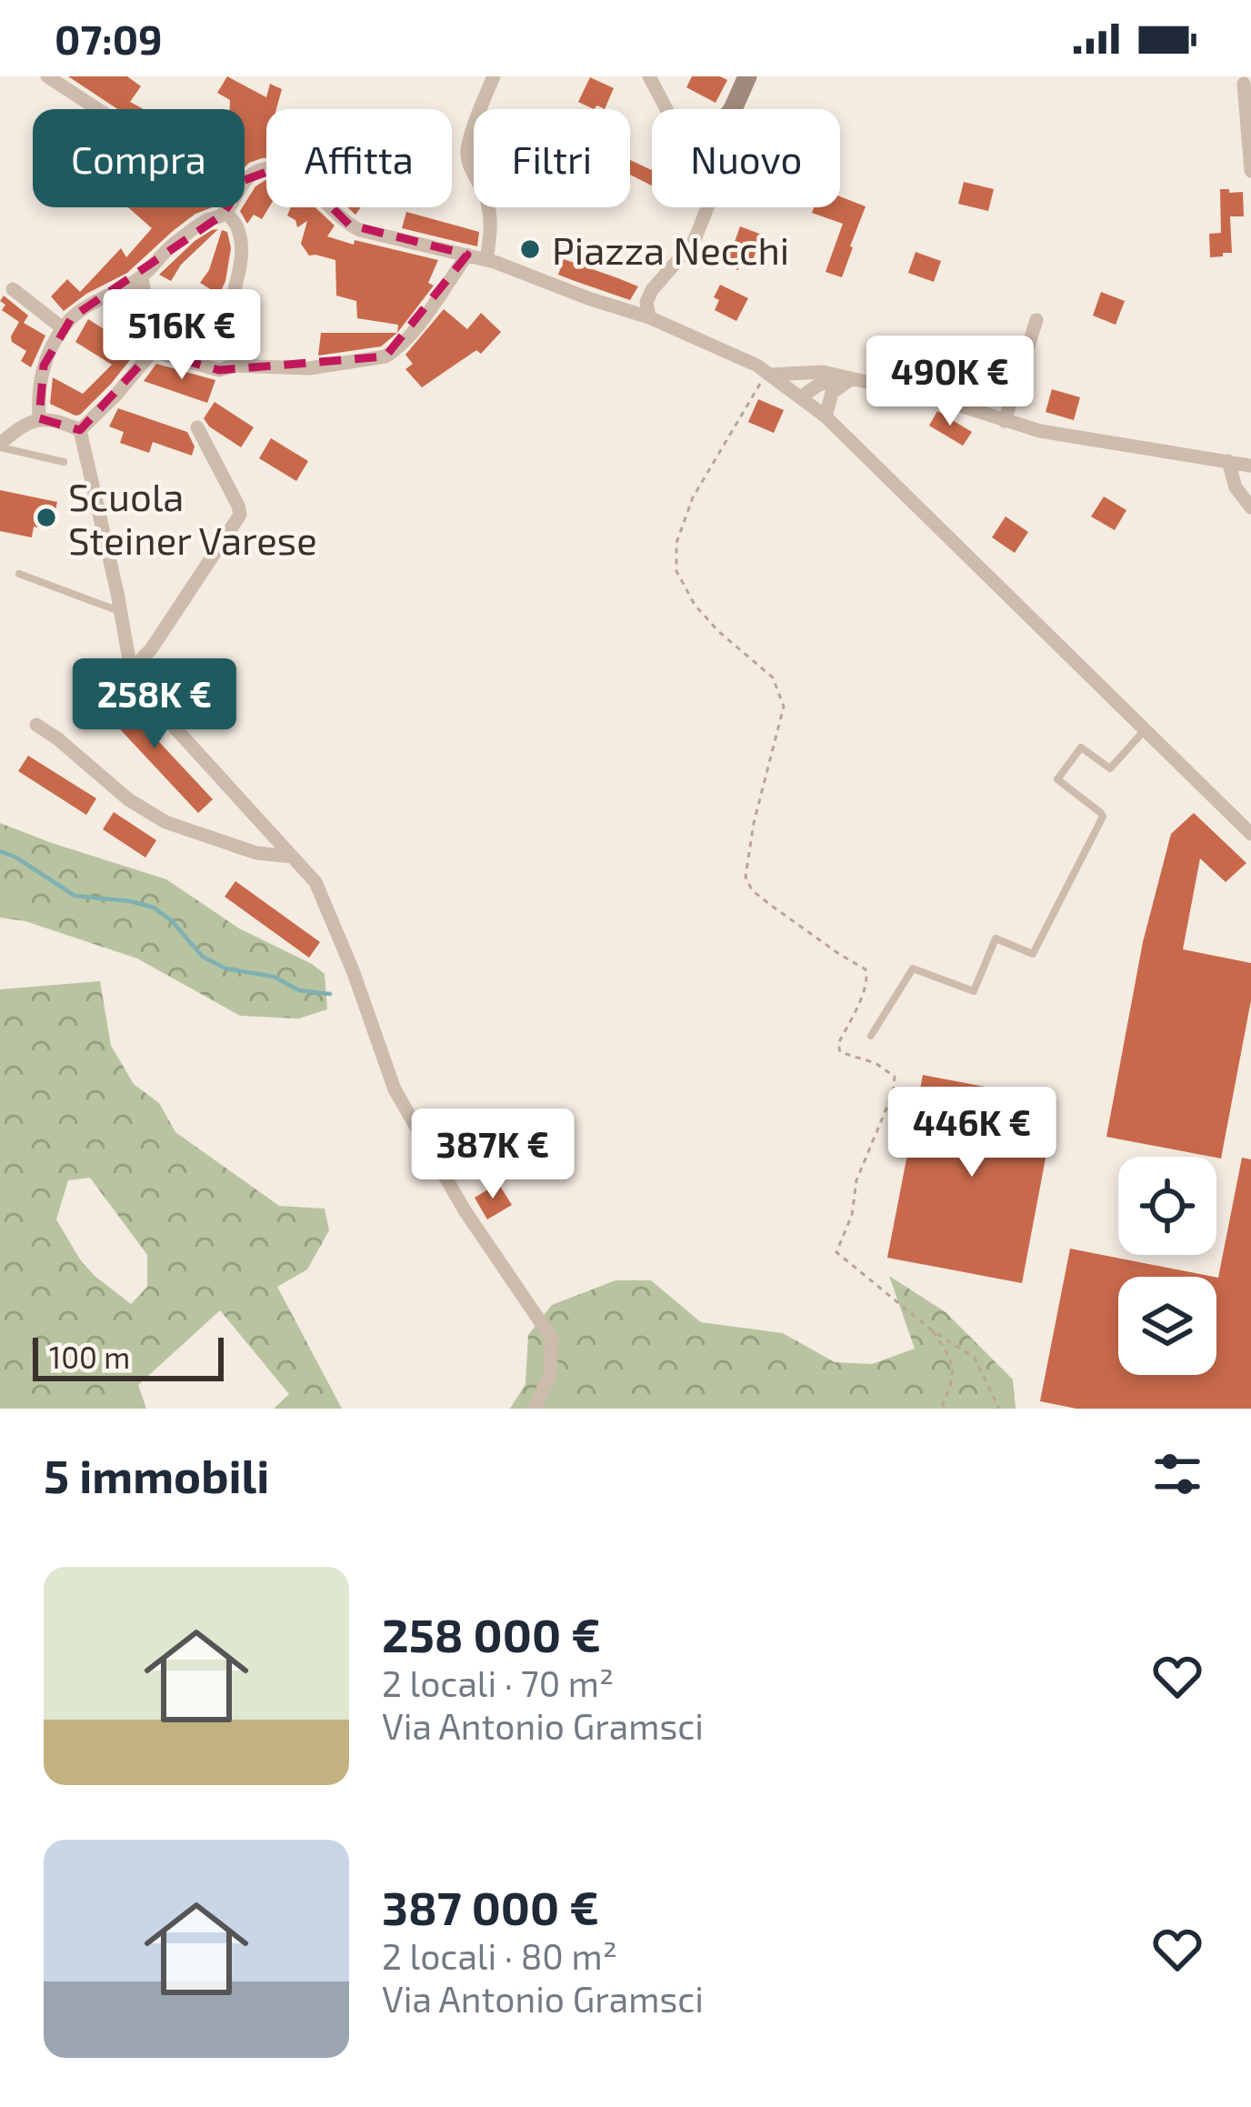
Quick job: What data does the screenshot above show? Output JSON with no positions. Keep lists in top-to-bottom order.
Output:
{
  "places": ["Piazza Necchi", "Scuola Steiner Varese"],
  "scale_bar": "100 m",
  "page": {
    "status": "07:09",
    "chip": [
      "Compra",
      "Affitta",
      "Filtri",
      "Nuovo"
    ],
    "price": [
      "516K €",
      "490K €",
      "258K €",
      "446K €",
      "387K €"
    ],
    "scale": "100 m",
    "heading": "5 immobili",
    "list": [
      {
        "name": "258 000 €",
        "note": "2 locali · 70 m² · Via Antonio Gramsci"
      },
      {
        "name": "387 000 €",
        "note": "2 locali · 80 m² · Via Antonio Gramsci"
      }
    ]
  }
}
